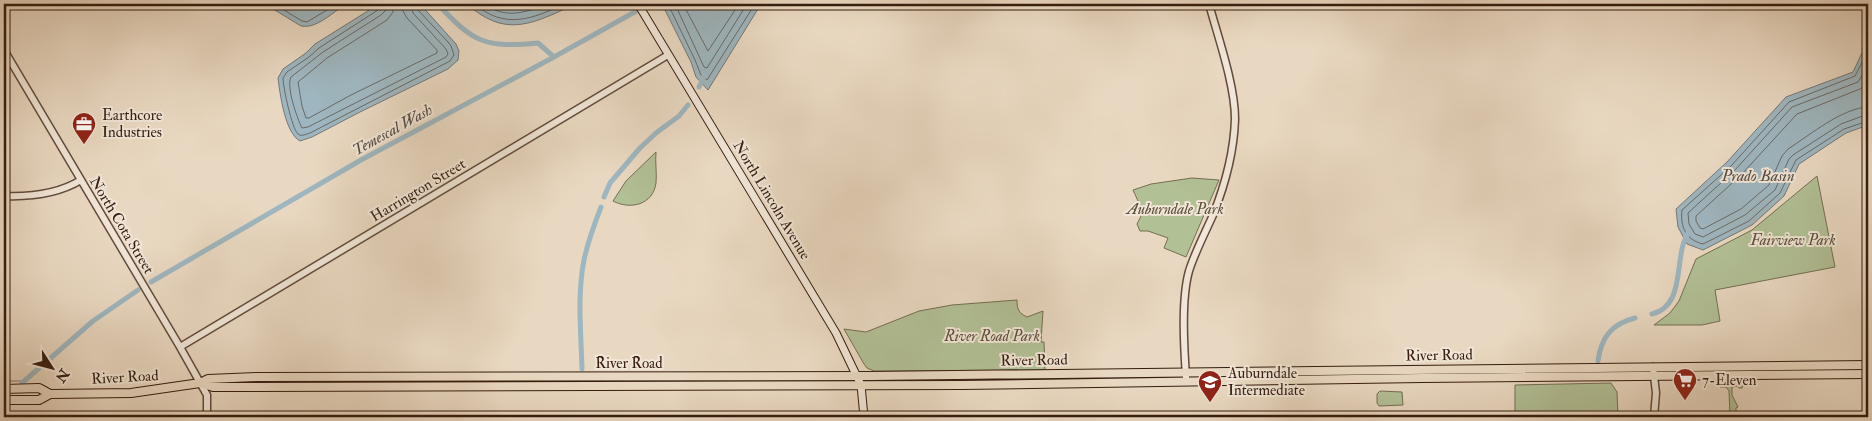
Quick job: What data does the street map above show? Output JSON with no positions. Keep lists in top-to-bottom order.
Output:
{
  "streets": {
    "main road": ["North Lincoln Avenue", "River Road"],
    "street": ["Harrington Street", "North Cota Street"]
  },
  "crossings": [
    ["Harrington Street", "North Lincoln Avenue"],
    ["Harrington Street", "North Cota Street"],
    ["North Lincoln Avenue", "River Road"],
    ["North Cota Street", "River Road"]
  ],
  "water": ["Temescal Wash", "Prado Basin"],
  "parks": ["Auburndale Park", "Fairview Park", "River Road Park"],
  "places": {
    "office": ["Earthcore Industries"],
    "supermarket": ["7-Eleven"],
    "school or university": ["Auburndale Intermediate"]
  },
  "north": "bottom right"
}
